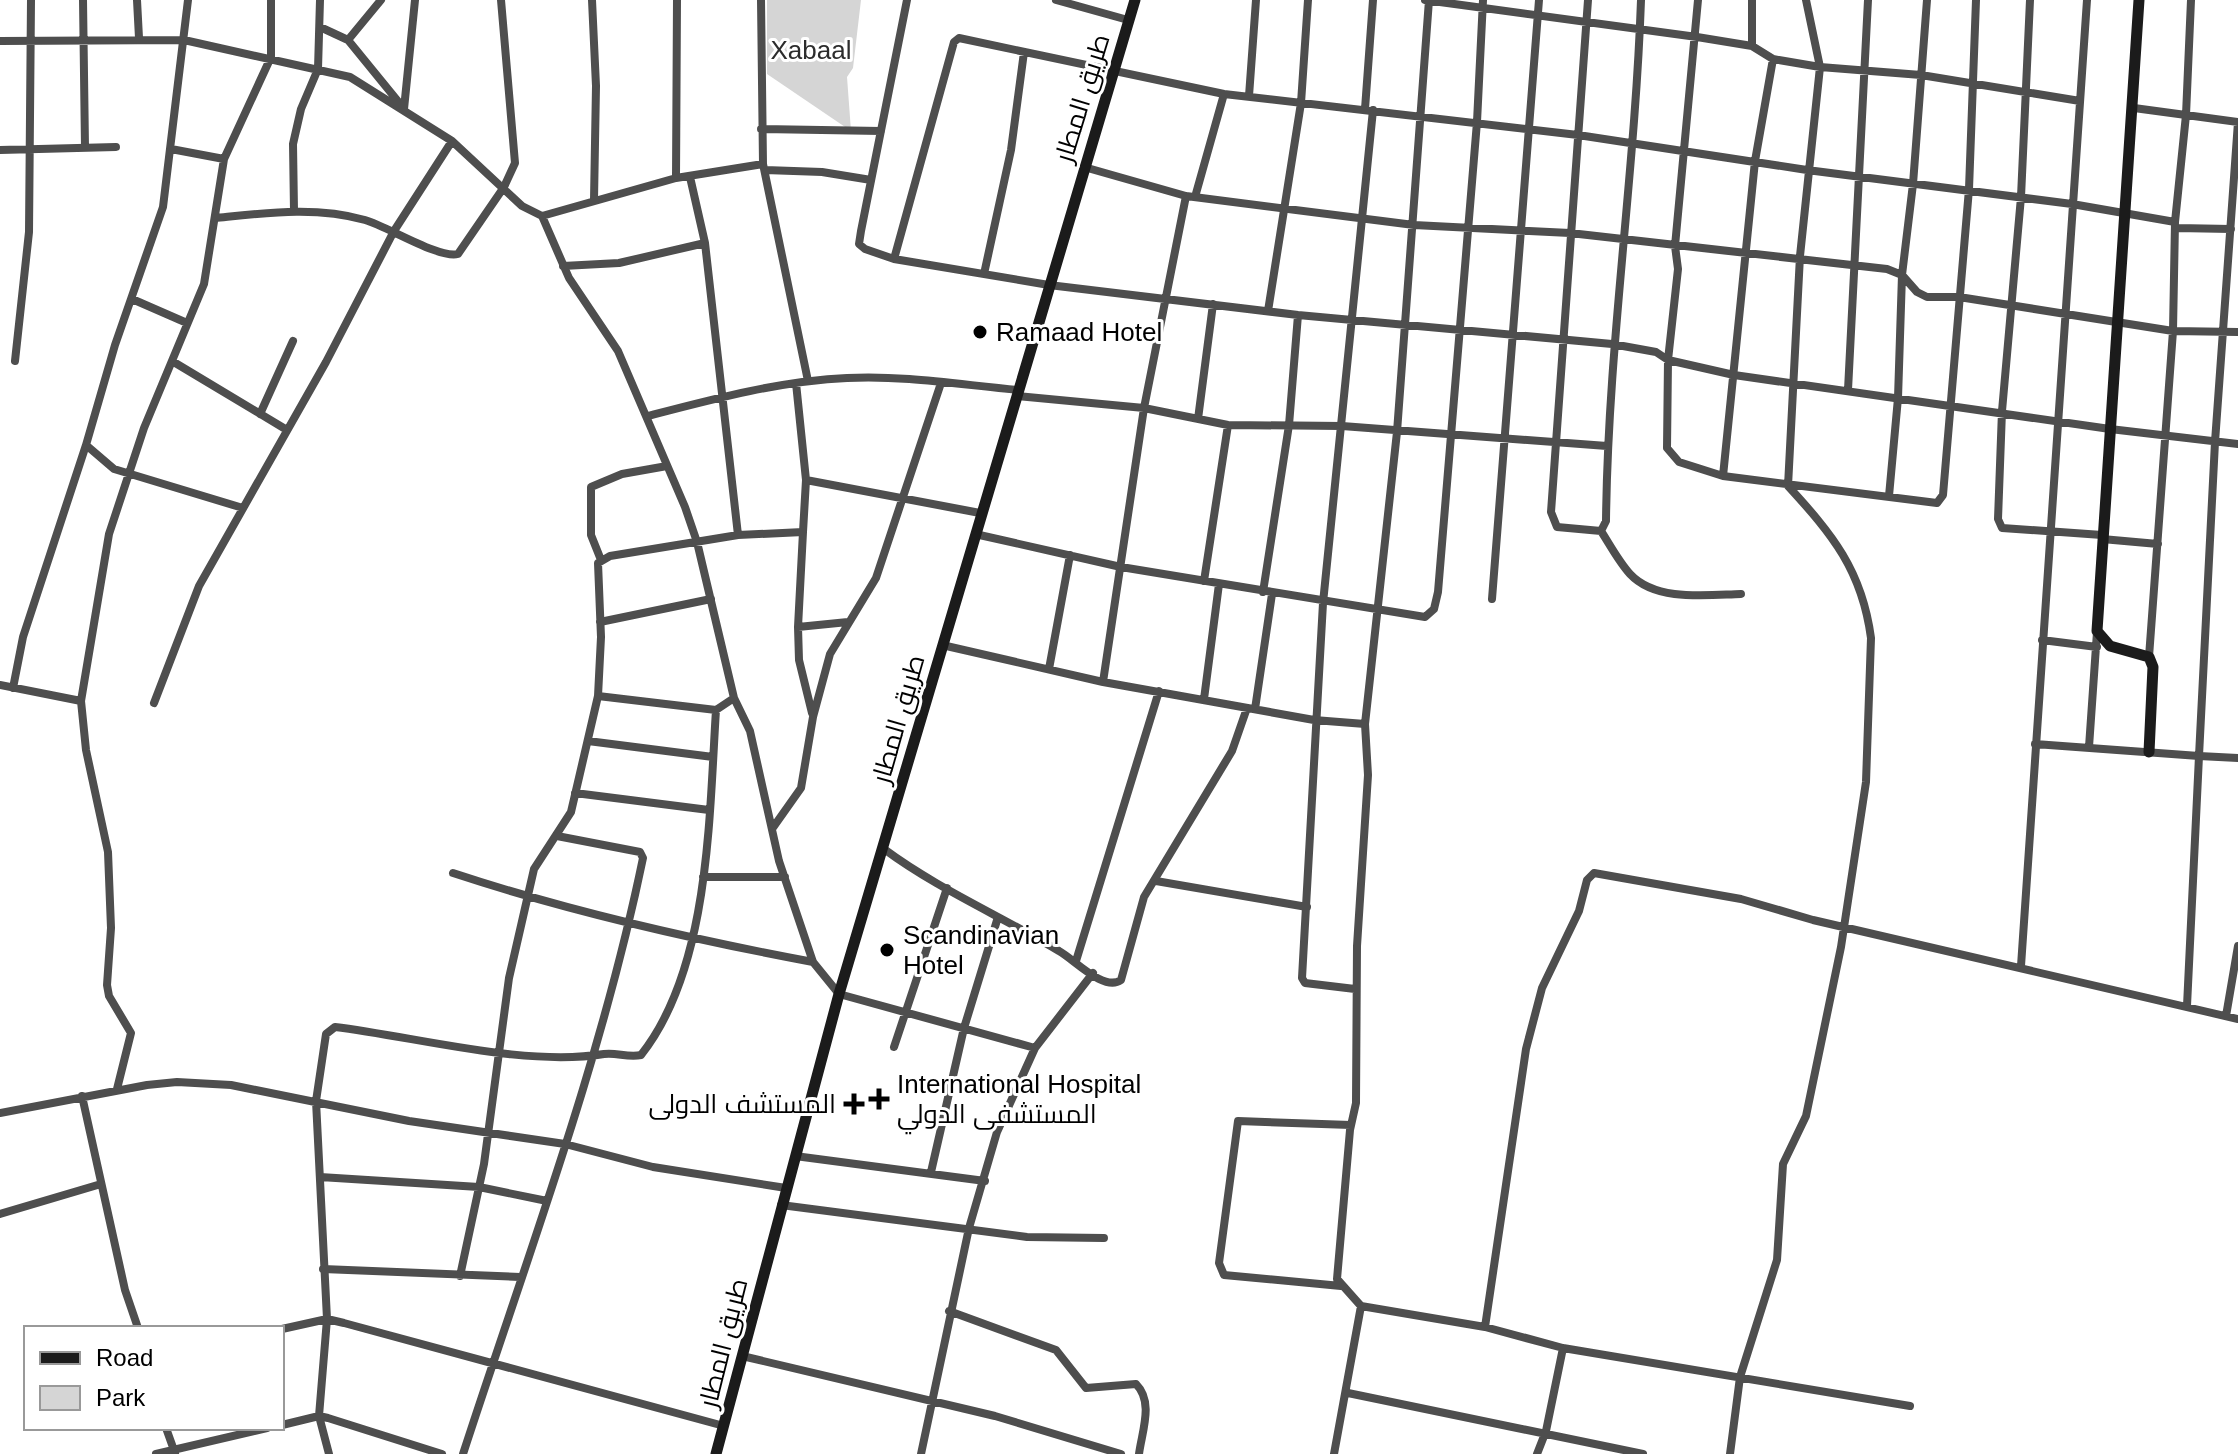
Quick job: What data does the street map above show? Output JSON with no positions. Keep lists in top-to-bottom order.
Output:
{
  "streets": {
    "main road": ["طريق المطار"]
  },
  "parks": ["Xabaal"],
  "places": {
    "other": ["Ramaad Hotel", "Scandinavian Hotel"],
    "health": ["International Hospital المستشفى الدولي", "المستشف الدولى"]
  },
  "legend": ["Road", "Park"]
}
